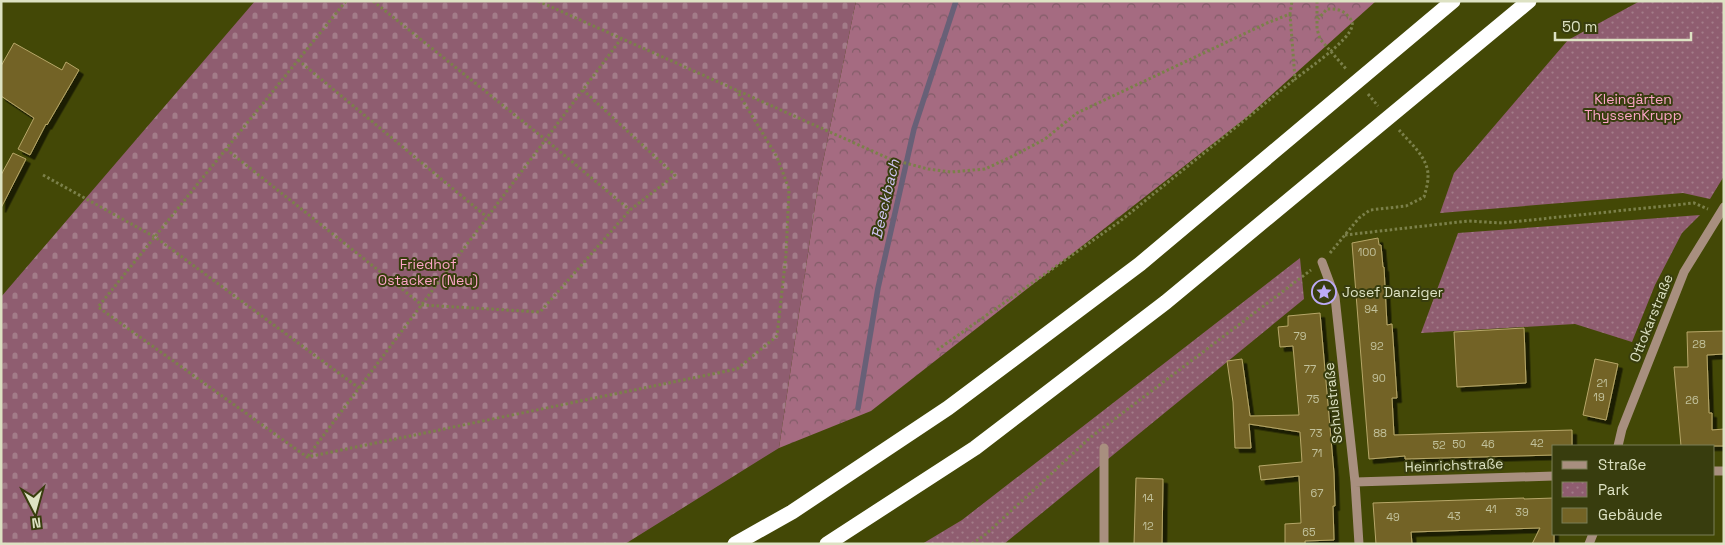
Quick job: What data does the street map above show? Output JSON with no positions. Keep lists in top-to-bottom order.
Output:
{
  "streets": {
    "street": ["Ottokarstraße", "Schulstraße", "Heinrichstraße"]
  },
  "crossings": [
    ["Schulstraße", "Heinrichstraße"]
  ],
  "water": ["Beeckbach"],
  "parks": ["Kleingärten ThyssenKrupp", "Friedhof Ostacker (Neu)"],
  "places": {
    "place": ["Josef Danziger"]
  },
  "house_numbers": [
    "100",
    "94",
    "79",
    "28",
    "92",
    "77",
    "90",
    "21",
    "19",
    "75",
    "26",
    "73",
    "88",
    "42",
    "50",
    "46",
    "52",
    "71",
    "67",
    "14",
    "41",
    "39",
    "43",
    "49",
    "12",
    "65"
  ],
  "legend": ["Straße", "Park", "Gebäude"],
  "scale_bar": "50 m",
  "north": "bottom"
}
